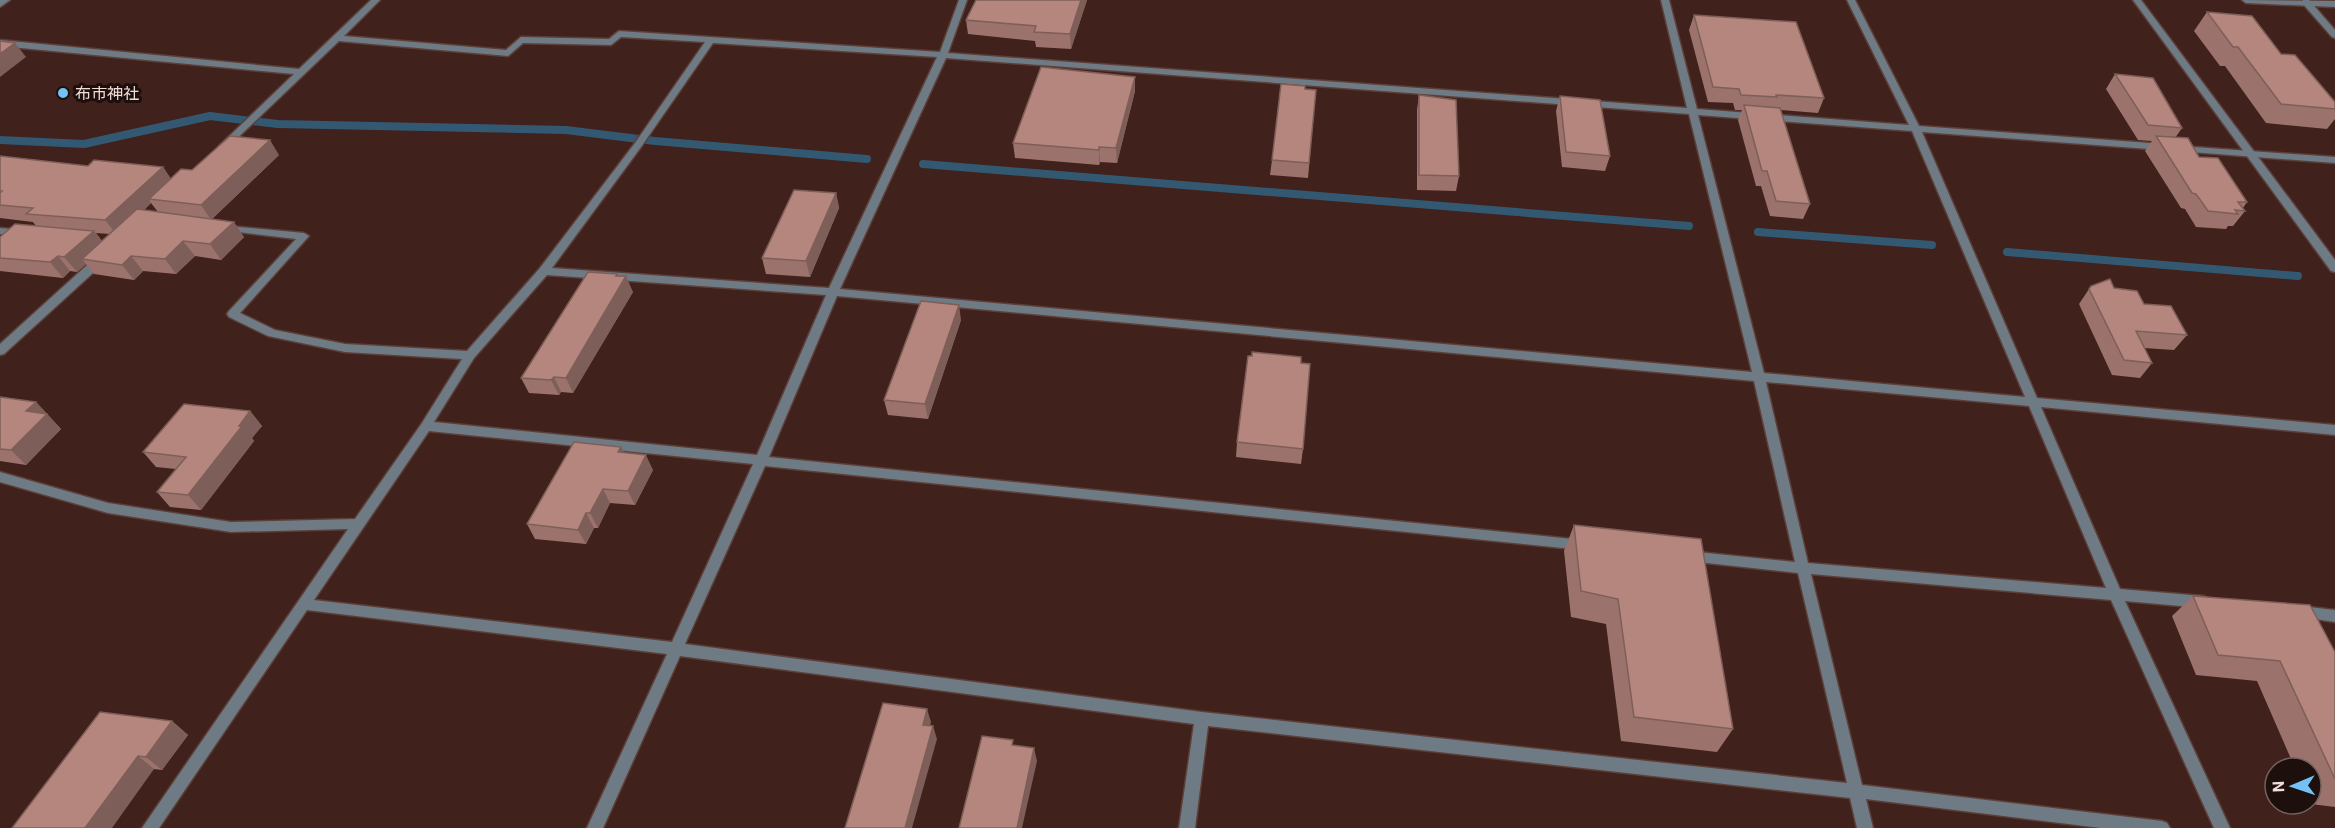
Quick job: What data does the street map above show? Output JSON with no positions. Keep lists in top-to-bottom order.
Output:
{
  "places": ["布市神社"],
  "north": "left"
}
